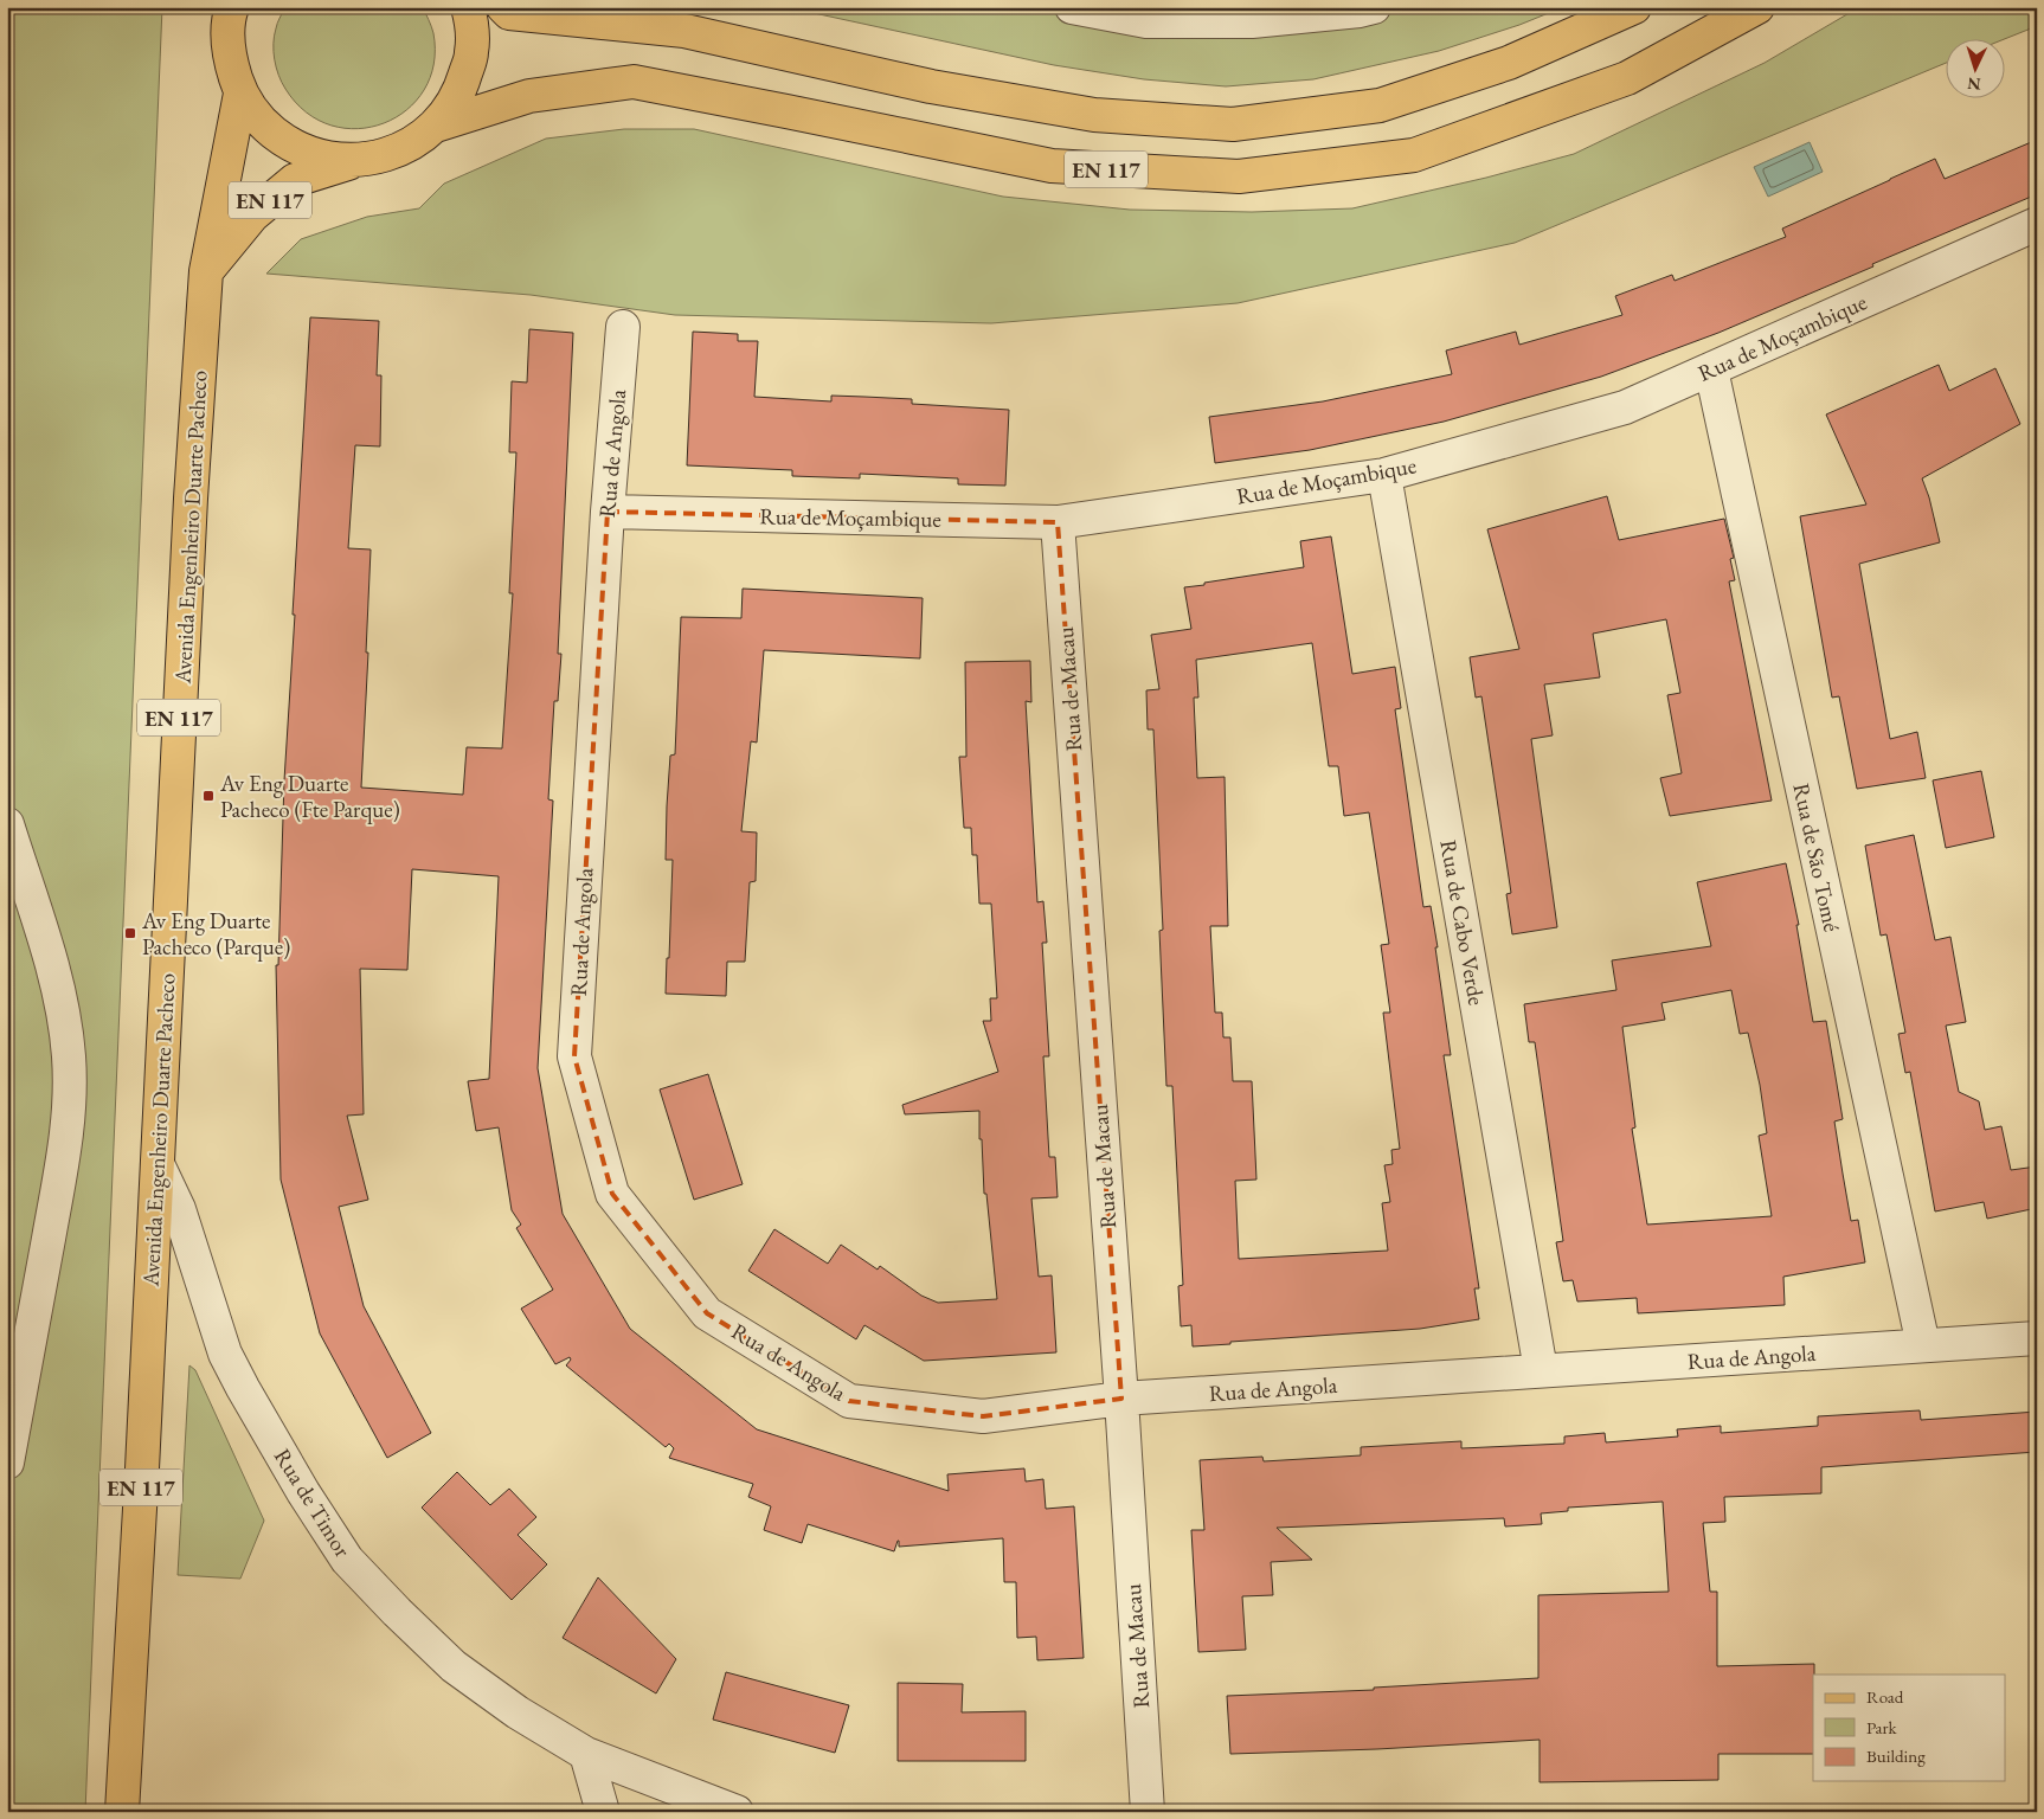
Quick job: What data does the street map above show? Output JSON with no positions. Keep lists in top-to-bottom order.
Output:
{
  "streets": {
    "main road": ["EN 117", "Avenida Engenheiro Duarte Pacheco"],
    "street": [
      "Rua de Moçambique",
      "Rua de Angola",
      "Rua de Macau",
      "Rua de São Tomé",
      "Rua de Cabo Verde",
      "Rua de Timor"
    ]
  },
  "crossings": [
    ["EN 117", "Avenida Engenheiro Duarte Pacheco"],
    ["Rua de Moçambique", "Rua de Angola"],
    ["Rua de Moçambique", "Rua de Macau"],
    ["Rua de Moçambique", "Rua de São Tomé"],
    ["Rua de Moçambique", "Rua de Cabo Verde"],
    ["Rua de Angola", "Rua de Macau"],
    ["Rua de Angola", "Rua de São Tomé"],
    ["Rua de Angola", "Rua de Cabo Verde"],
    ["Avenida Engenheiro Duarte Pacheco", "Rua de Timor"]
  ],
  "places": {
    "transit": ["Av Eng Duarte Pacheco (Fte Parque)", "Av Eng Duarte Pacheco (Parque)"]
  },
  "legend": ["Road", "Park", "Building"],
  "north": "bottom"
}
